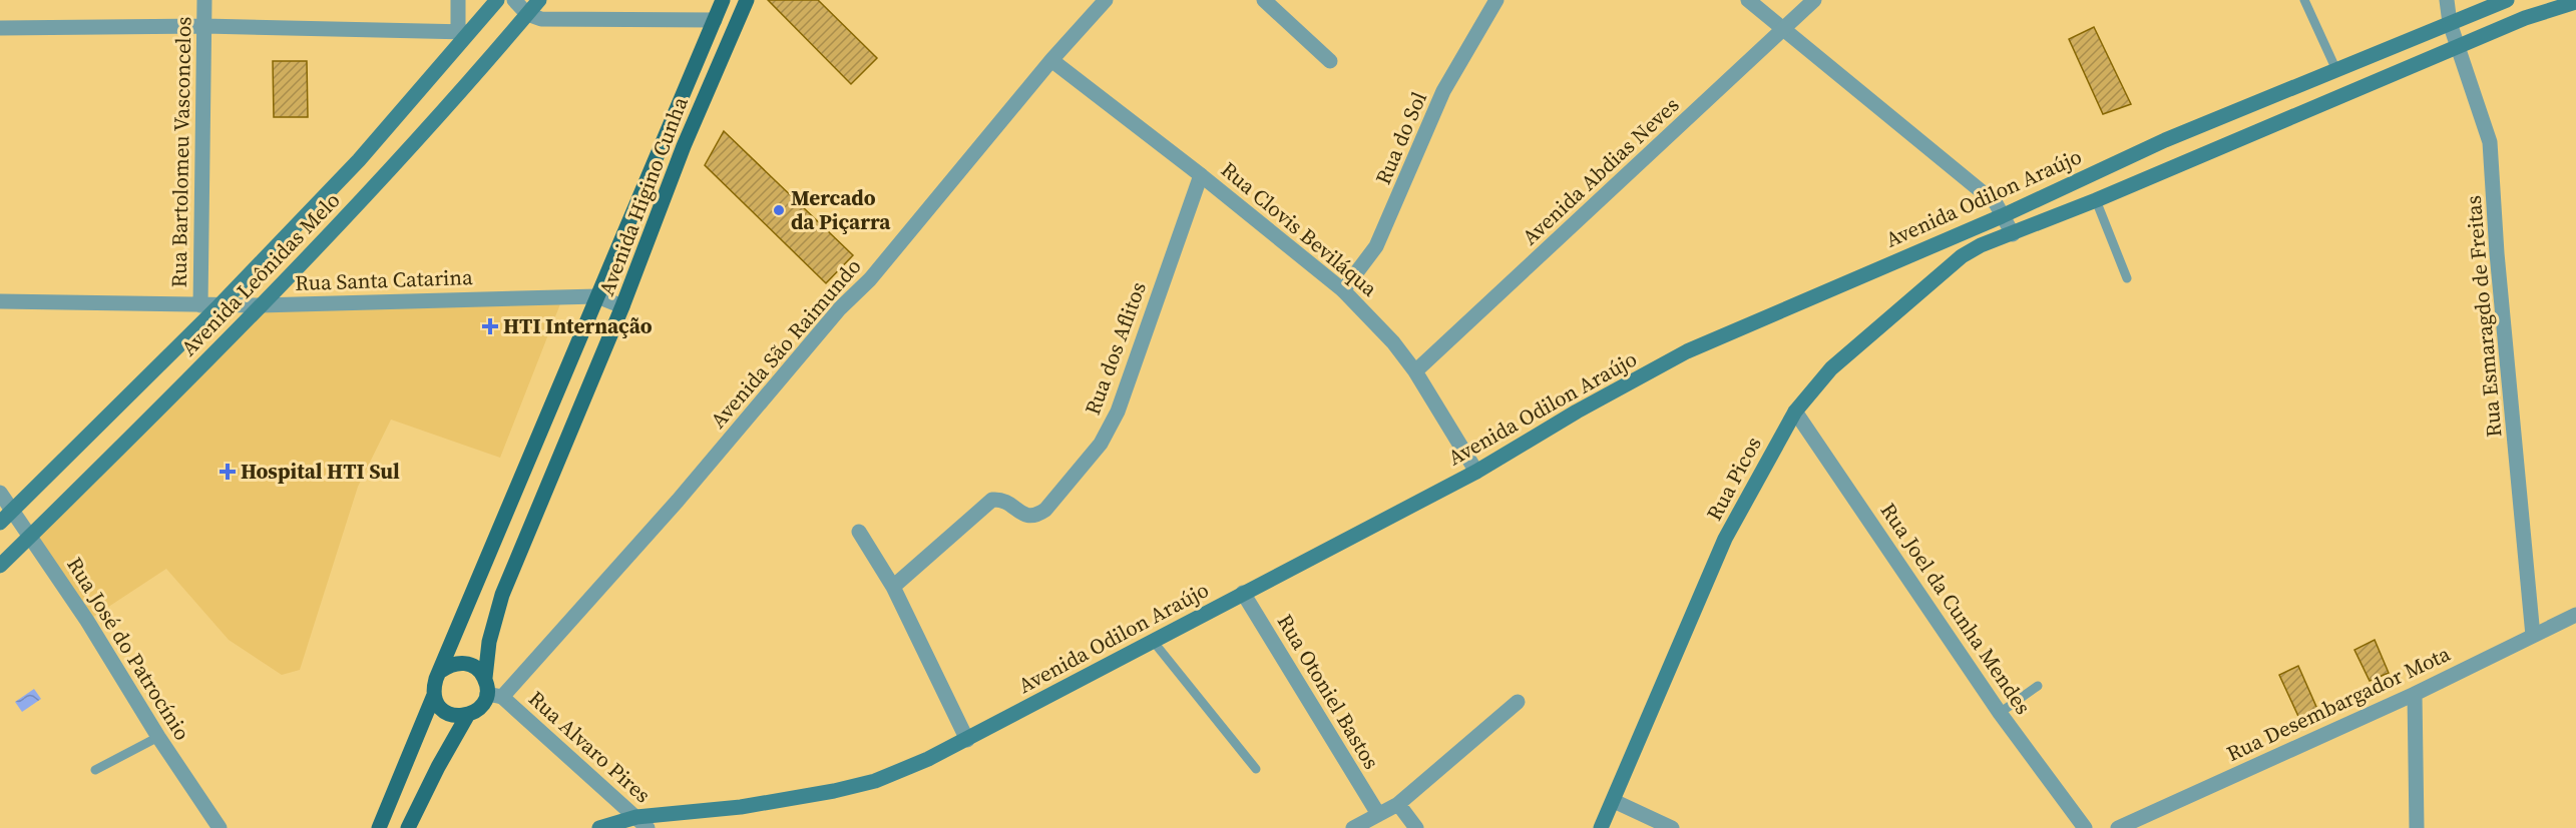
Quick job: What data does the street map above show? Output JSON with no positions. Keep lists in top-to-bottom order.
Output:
{
  "streets": {
    "main road": [
      "Avenida Higino Cunha",
      "Avenida Odilon Araújo",
      "Avenida Leônidas Melo",
      "Rua Picos"
    ],
    "street": [
      "Rua do Sol",
      "Rua Bartolomeu Vasconcelos",
      "Avenida Abdias Neves",
      "Rua Clovis Beviláqua",
      "Rua Santa Catarina",
      "Rua Esmaragdo de Freitas",
      "Avenida São Raimundo",
      "Rua dos Aflitos",
      "Rua Joel da Cunha Mendes",
      "Rua José do Patrocínio",
      "Rua Otoniel Bastos",
      "Rua Desembargador Mota",
      "Rua Alvaro Pires"
    ]
  },
  "crossings": [
    ["Rua do Sol", "Rua Clovis Beviláqua"],
    ["Rua Bartolomeu Vasconcelos", "Rua Santa Catarina"],
    ["Avenida Abdias Neves", "Rua Clovis Beviláqua"],
    ["Avenida Higino Cunha", "Rua Santa Catarina"],
    ["Avenida Higino Cunha", "Avenida São Raimundo"],
    ["Avenida Higino Cunha", "Rua Alvaro Pires"],
    ["Avenida Odilon Araújo", "Rua Clovis Beviláqua"],
    ["Avenida Odilon Araújo", "Rua Esmaragdo de Freitas"],
    ["Avenida Odilon Araújo", "Rua Otoniel Bastos"],
    ["Avenida Odilon Araújo", "Rua Alvaro Pires"],
    ["Rua Clovis Beviláqua", "Avenida São Raimundo"],
    ["Rua Clovis Beviláqua", "Rua dos Aflitos"],
    ["Avenida Leônidas Melo", "Rua Santa Catarina"],
    ["Avenida Leônidas Melo", "Rua José do Patrocínio"],
    ["Rua Esmaragdo de Freitas", "Rua Desembargador Mota"],
    ["Avenida São Raimundo", "Rua Alvaro Pires"],
    ["Rua Picos", "Rua Joel da Cunha Mendes"]
  ],
  "places": {
    "other": ["Mercado da Piçarra"],
    "health": ["HTI Internação", "Hospital HTI Sul"]
  }
}
